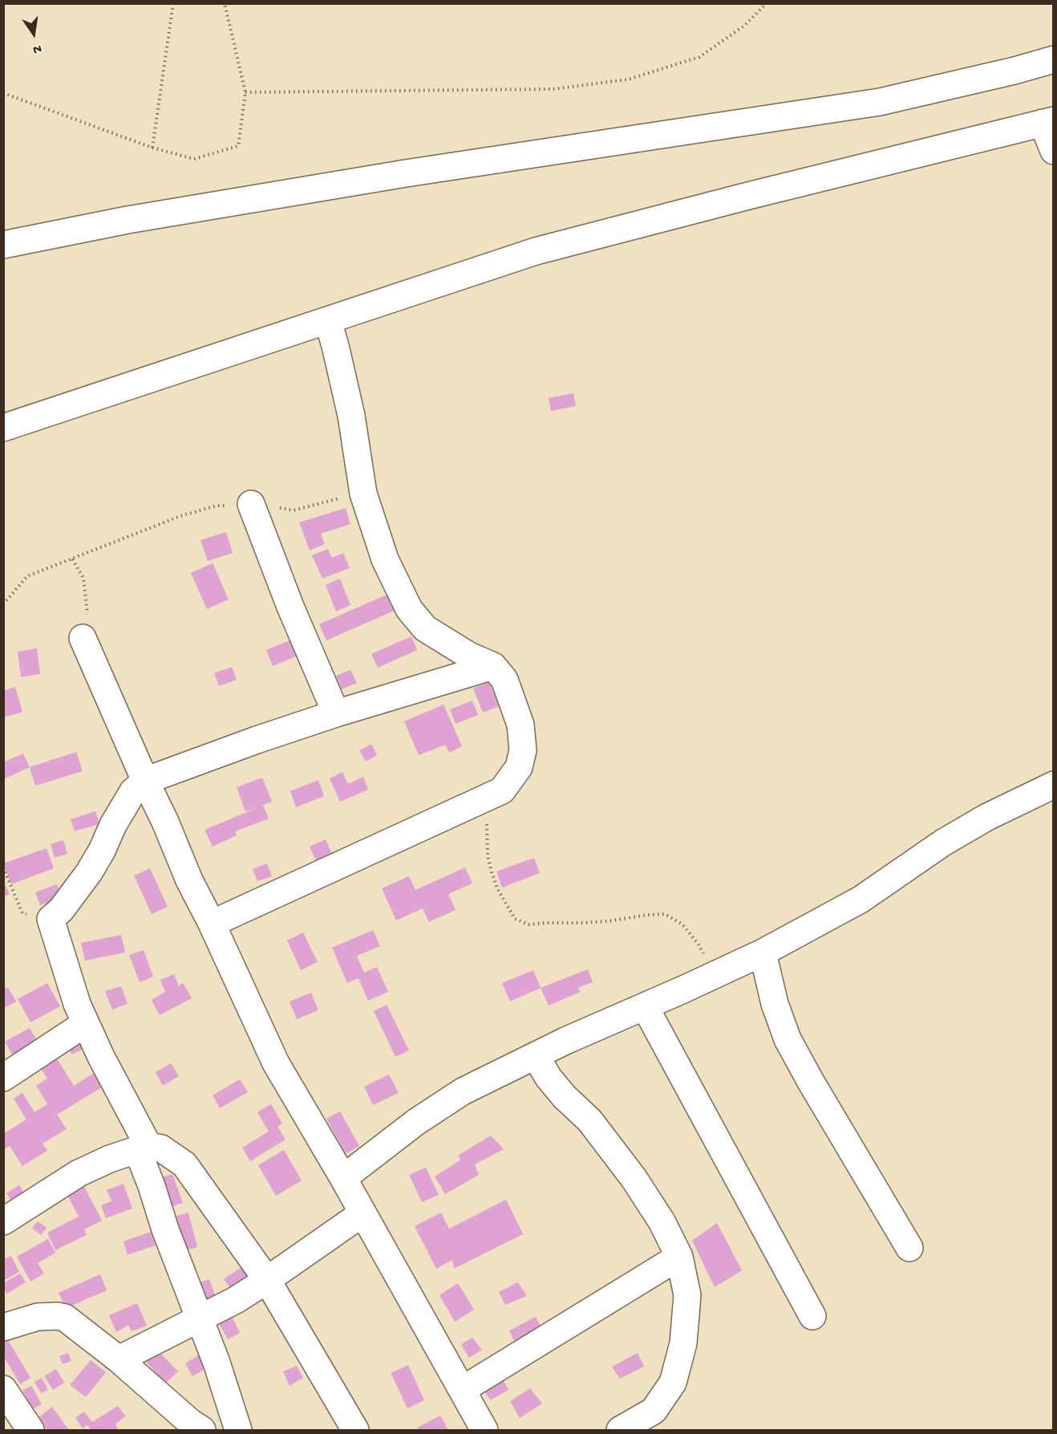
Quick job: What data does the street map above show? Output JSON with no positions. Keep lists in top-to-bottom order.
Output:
{
  "north": "bottom"
}
